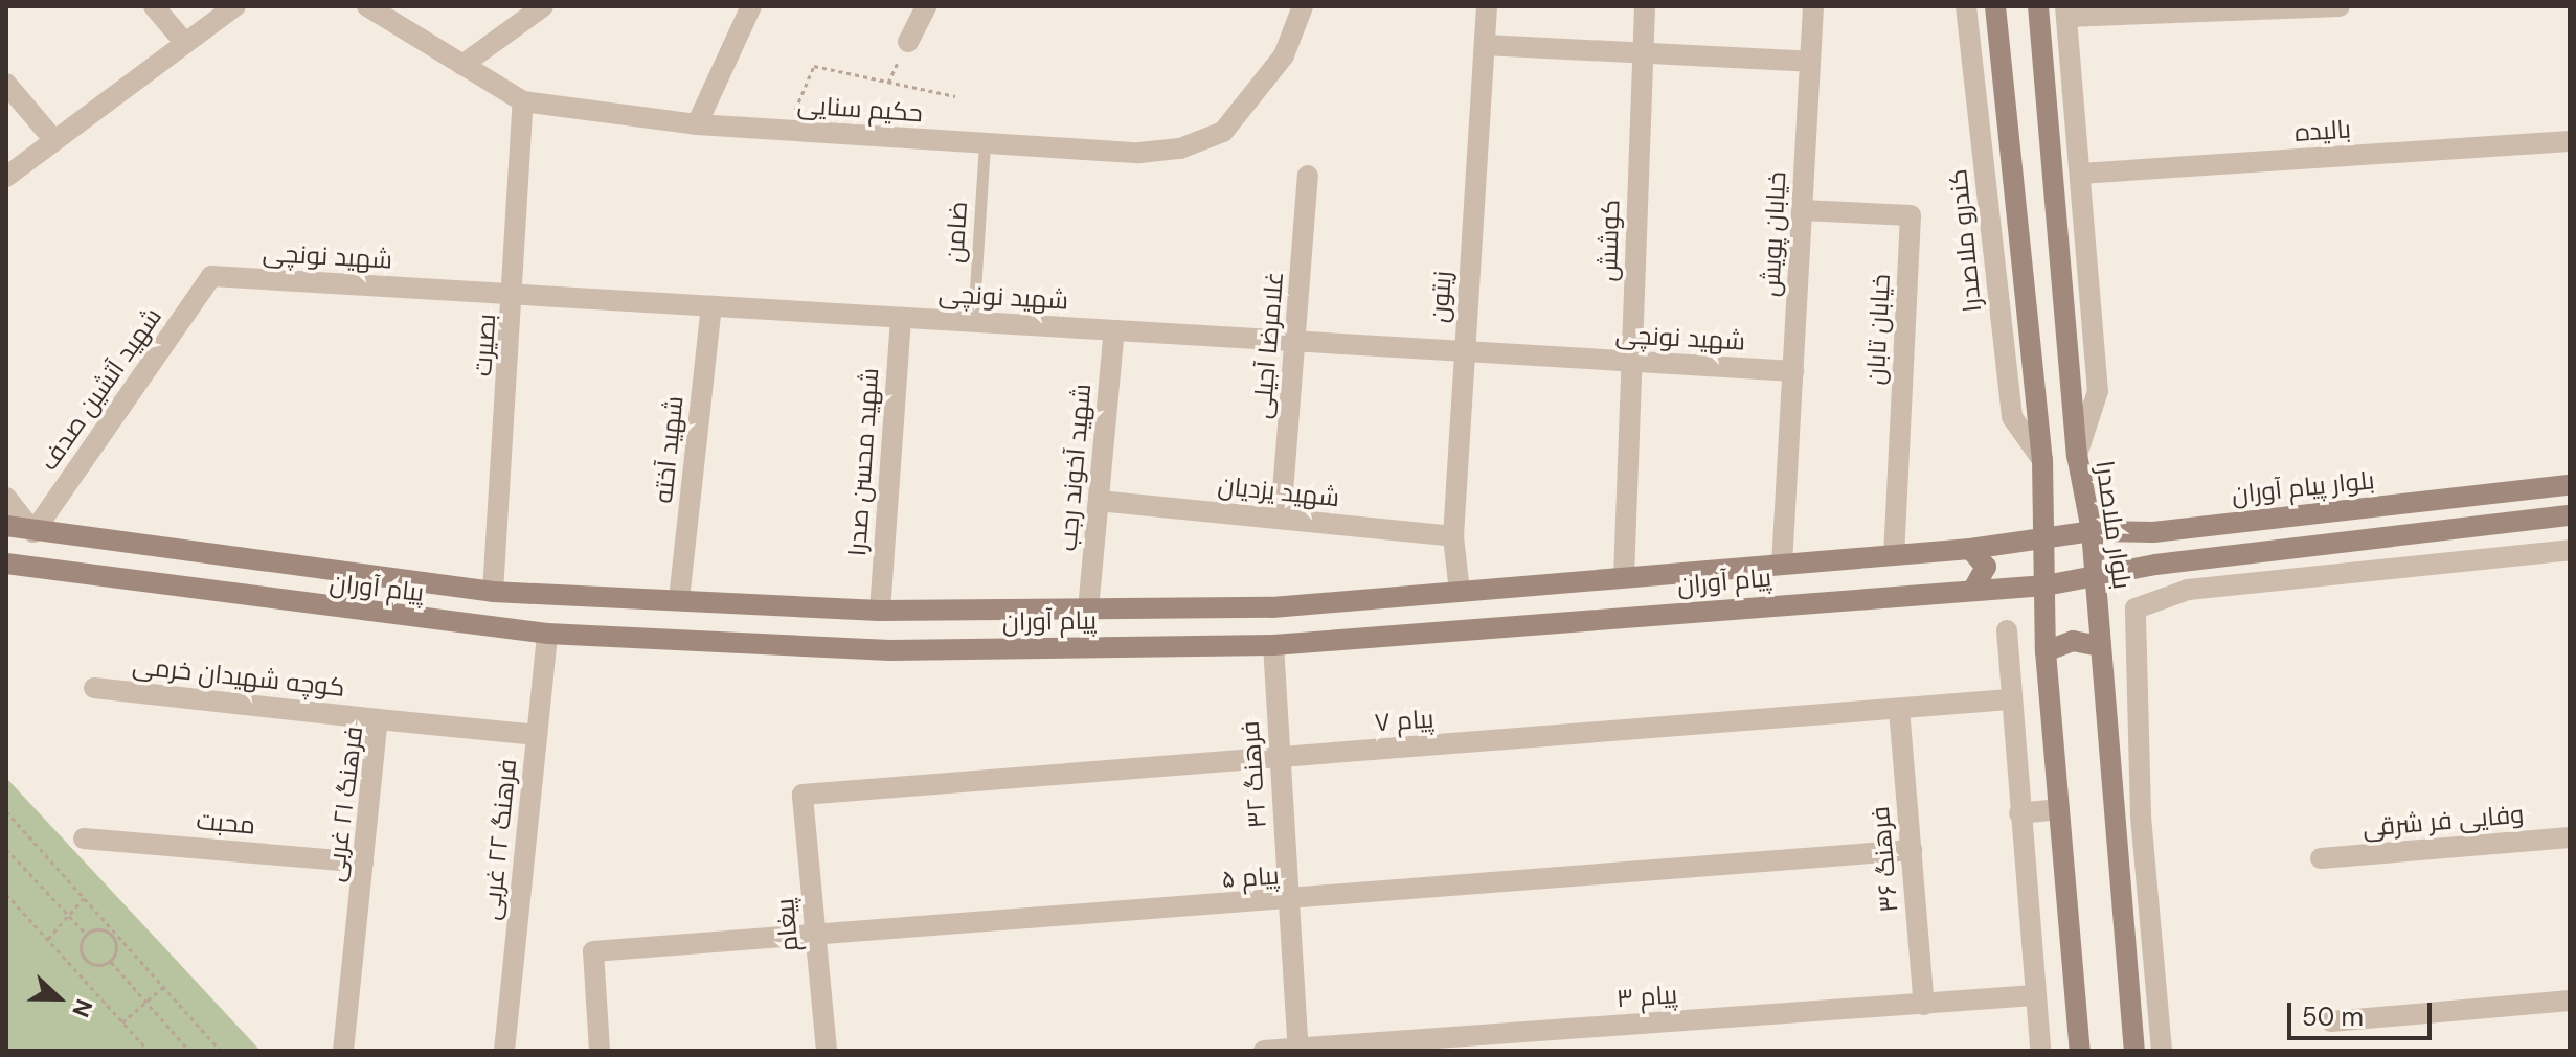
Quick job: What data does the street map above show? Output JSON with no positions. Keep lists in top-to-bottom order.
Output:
{
  "streets": {
    "main road": ["بلوار پیام آوران", "بلوار ملاصدرا", "پیام آوران"],
    "street": [
      "حکیم سنایی",
      "بالیده",
      "خیابان پویش",
      "کوشش",
      "کندرو ملاصدرا",
      "شهید نونچی",
      "زیتون",
      "خیابان تابان",
      "بصیرت",
      "غلامرضا آجیلی",
      "شهید آتشین صدف",
      "شهید آخته",
      "شهید محسن صدرا",
      "شهید آخوند رجب",
      "شهید یزدیان",
      "کوچه شهیدان خرمی",
      "پیام ۷",
      "فرهنگ ۳۲",
      "فرهنگ ۲۱ غربی",
      "وفایی فر شرقی",
      "محبت",
      "فرهنگ ۲۲ غربی",
      "فرهنگ ۳۶",
      "پیام ۵",
      "پیغام",
      "پیام ۳"
    ],
    "lane": ["ضامن"]
  },
  "crossings": [
    ["حکیم سنایی", "ضامن"],
    ["حکیم سنایی", "بصیرت"],
    ["ضامن", "شهید نونچی"],
    ["خیابان پویش", "شهید نونچی"],
    ["خیابان پویش", "خیابان تابان"],
    ["خیابان پویش", "پیام آوران"],
    ["کوشش", "شهید نونچی"],
    ["کوشش", "پیام آوران"],
    ["شهید نونچی", "زیتون"],
    ["شهید نونچی", "بصیرت"],
    ["شهید نونچی", "غلامرضا آجیلی"],
    ["شهید نونچی", "شهید آتشین صدف"],
    ["شهید نونچی", "شهید آخته"],
    ["شهید نونچی", "شهید محسن صدرا"],
    ["شهید نونچی", "شهید آخوند رجب"],
    ["زیتون", "شهید یزدیان"],
    ["زیتون", "پیام آوران"],
    ["خیابان تابان", "پیام آوران"],
    ["بصیرت", "پیام آوران"],
    ["غلامرضا آجیلی", "شهید یزدیان"],
    ["شهید آتشین صدف", "پیام آوران"],
    ["شهید آخته", "پیام آوران"],
    ["شهید محسن صدرا", "پیام آوران"],
    ["شهید آخوند رجب", "شهید یزدیان"],
    ["شهید آخوند رجب", "پیام آوران"],
    ["بلوار پیام آوران", "بلوار ملاصدرا"],
    ["بلوار پیام آوران", "پیام آوران"],
    ["بلوار ملاصدرا", "پیام آوران"],
    ["پیام آوران", "فرهنگ ۳۲"],
    ["پیام آوران", "فرهنگ ۲۲ غربی"],
    ["کوچه شهیدان خرمی", "فرهنگ ۲۱ غربی"],
    ["پیام ۷", "فرهنگ ۳۲"],
    ["پیام ۷", "فرهنگ ۳۶"],
    ["پیام ۷", "پیغام"],
    ["فرهنگ ۳۲", "پیام ۵"],
    ["فرهنگ ۳۲", "پیام ۳"],
    ["فرهنگ ۲۱ غربی", "محبت"],
    ["فرهنگ ۲۱ غربی", "فرهنگ ۲۲ غربی"],
    ["فرهنگ ۳۶", "پیام ۵"],
    ["فرهنگ ۳۶", "پیام ۳"],
    ["پیام ۵", "پیغام"]
  ],
  "scale_bar": "50 m",
  "north": "right"
}
